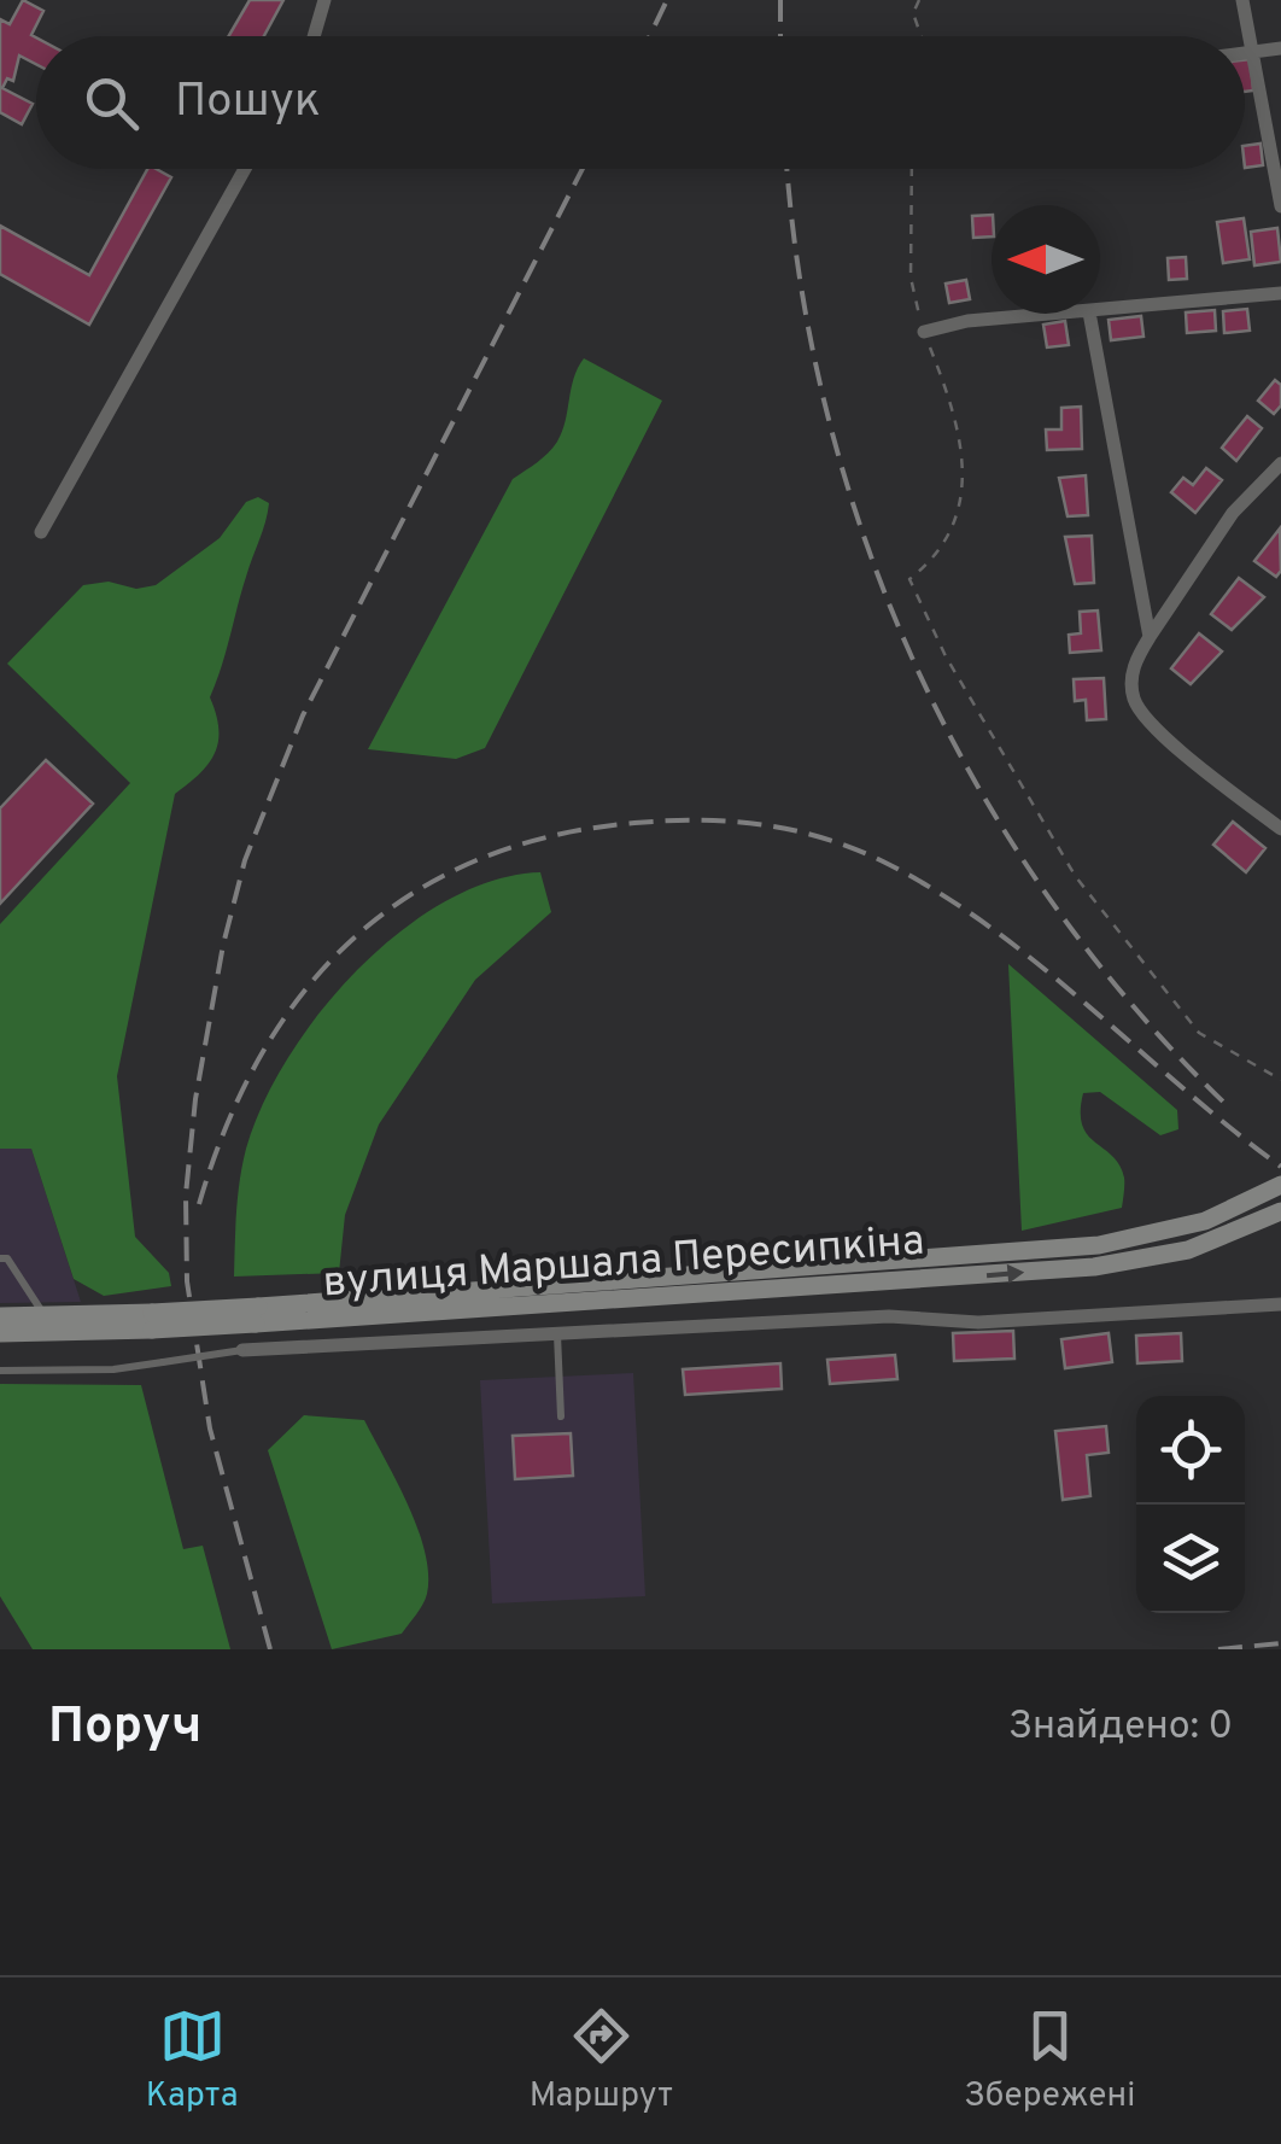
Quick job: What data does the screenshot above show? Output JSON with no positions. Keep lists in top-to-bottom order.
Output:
{
  "streets": {
    "main road": ["вулиця Маршала Пересипкіна"]
  },
  "north": "left",
  "page": {
    "search": "Пошук",
    "heading": ["Поруч", "Знайдено: 0"],
    "nav": ["Карта", "Маршрут", "Збережені"]
  }
}
